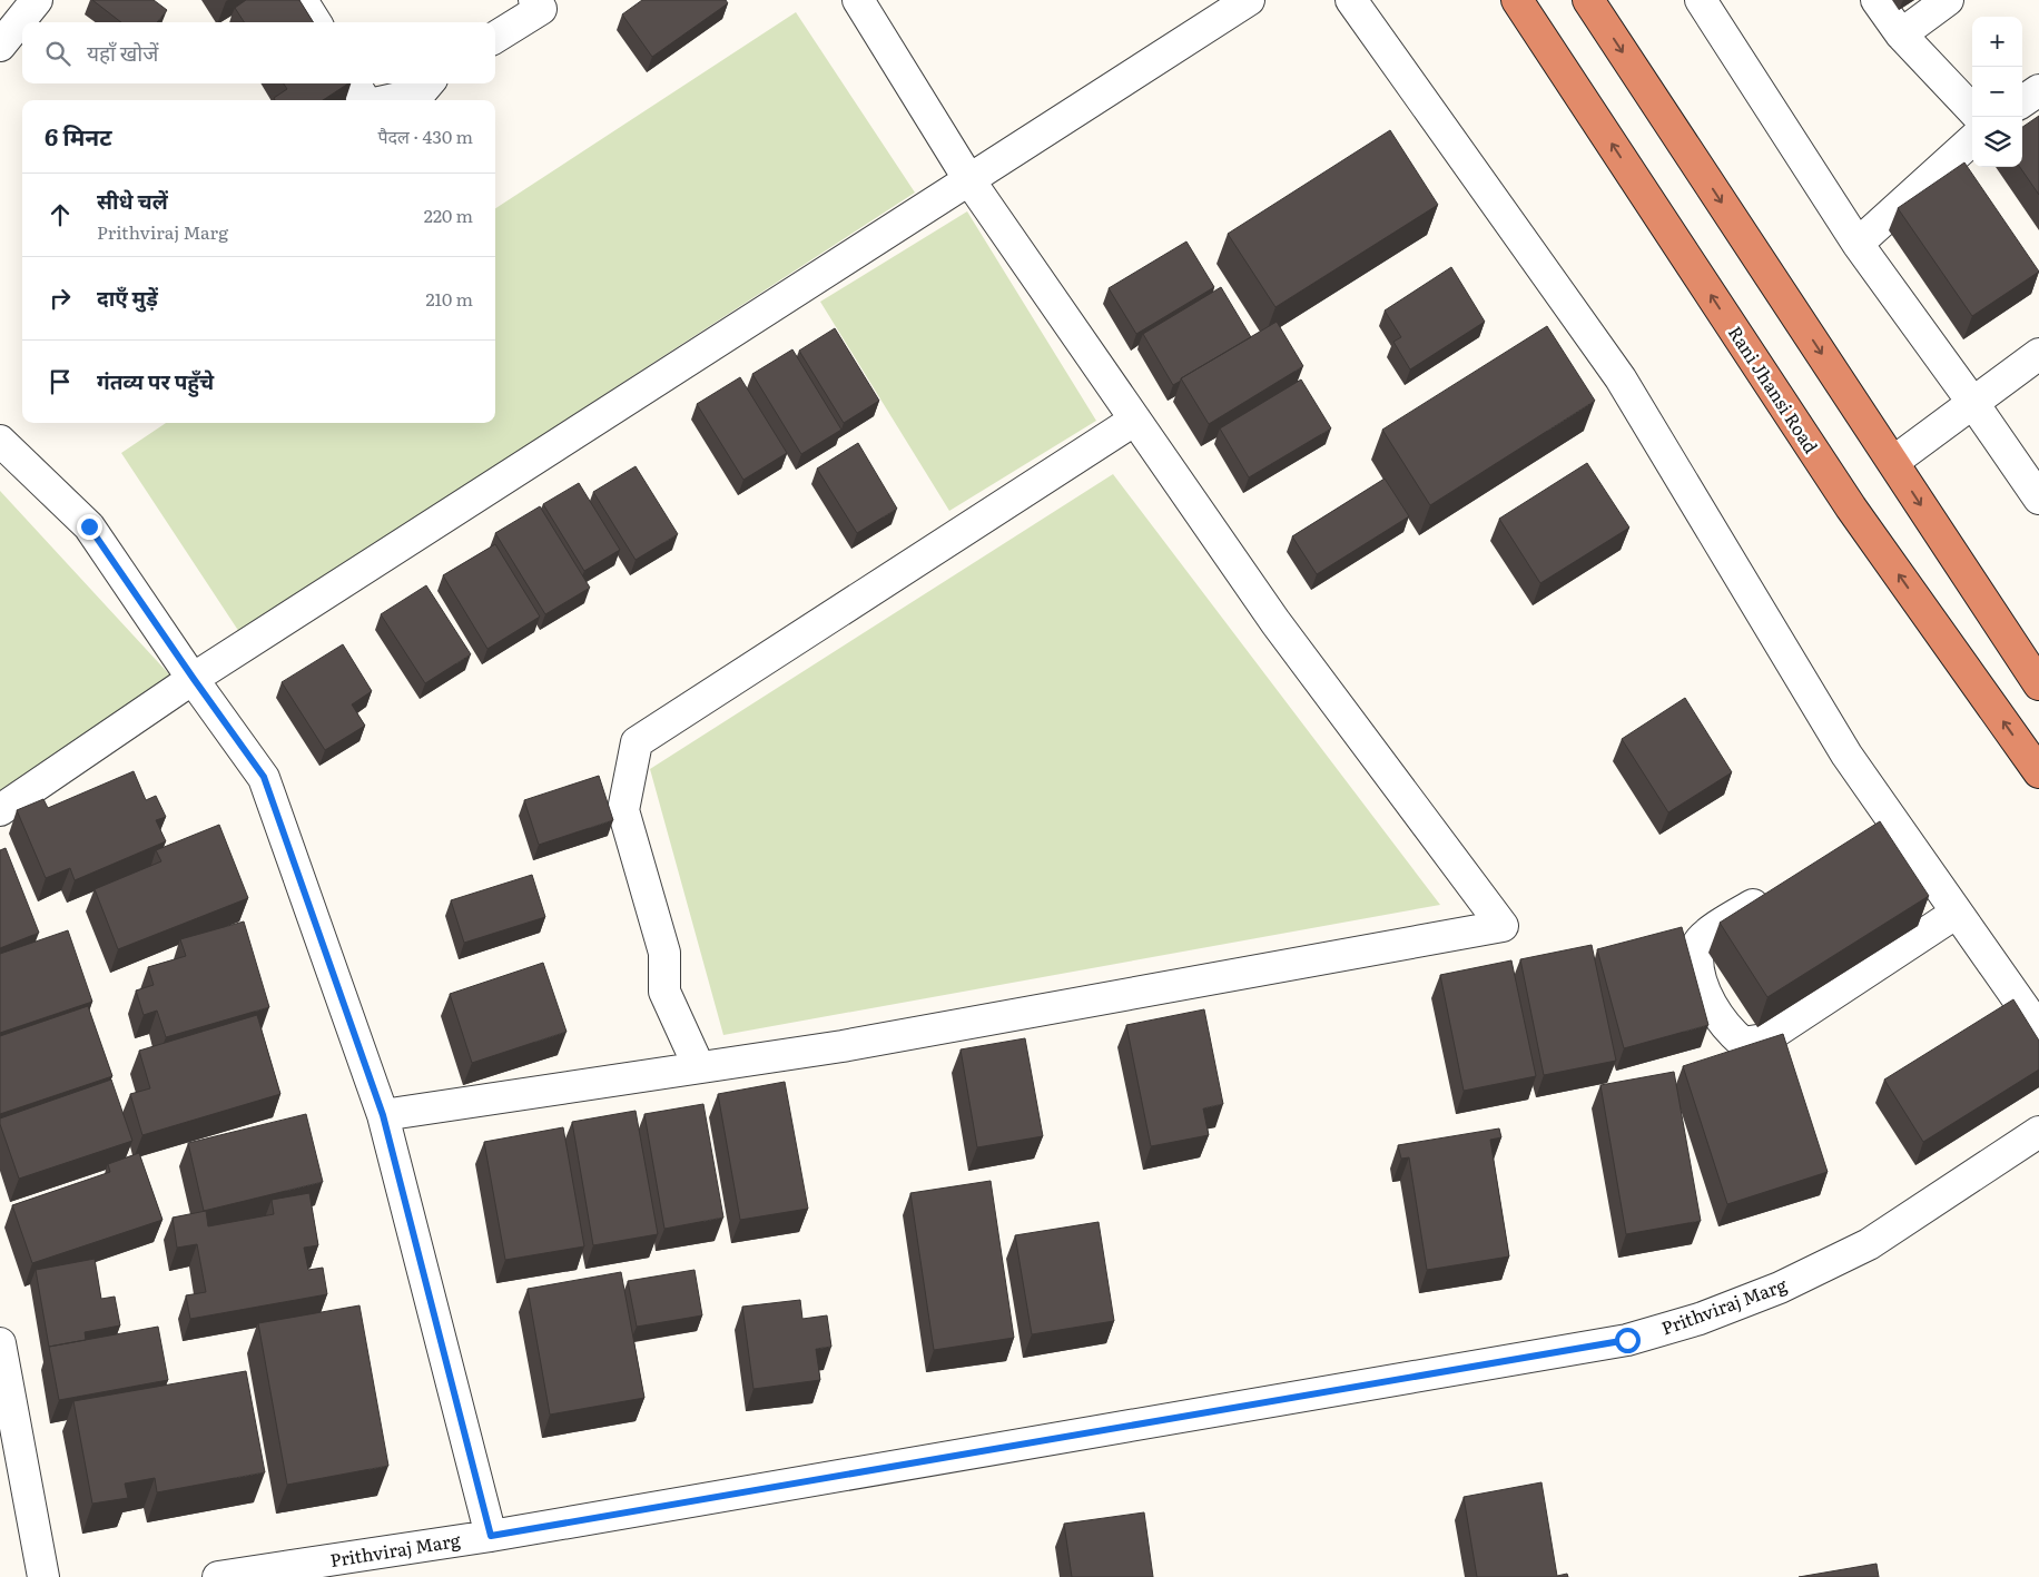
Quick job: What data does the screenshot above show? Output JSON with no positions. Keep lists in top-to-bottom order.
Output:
{
  "streets": {
    "highway": ["Rani Jhansi Road"],
    "street": ["Prithviraj Marg"]
  },
  "page": {
    "map_buttons": ["+", "−"],
    "search": "यहाँ खोजें",
    "heading": ["6 मिनट", "पैदल · 430 m"],
    "list": [
      ["सीधे चलें", "Prithviraj Marg", "220 m"],
      ["दाएँ मुड़ें", "210 m"],
      "गंतव्य पर पहुँचे"
    ]
  }
}
